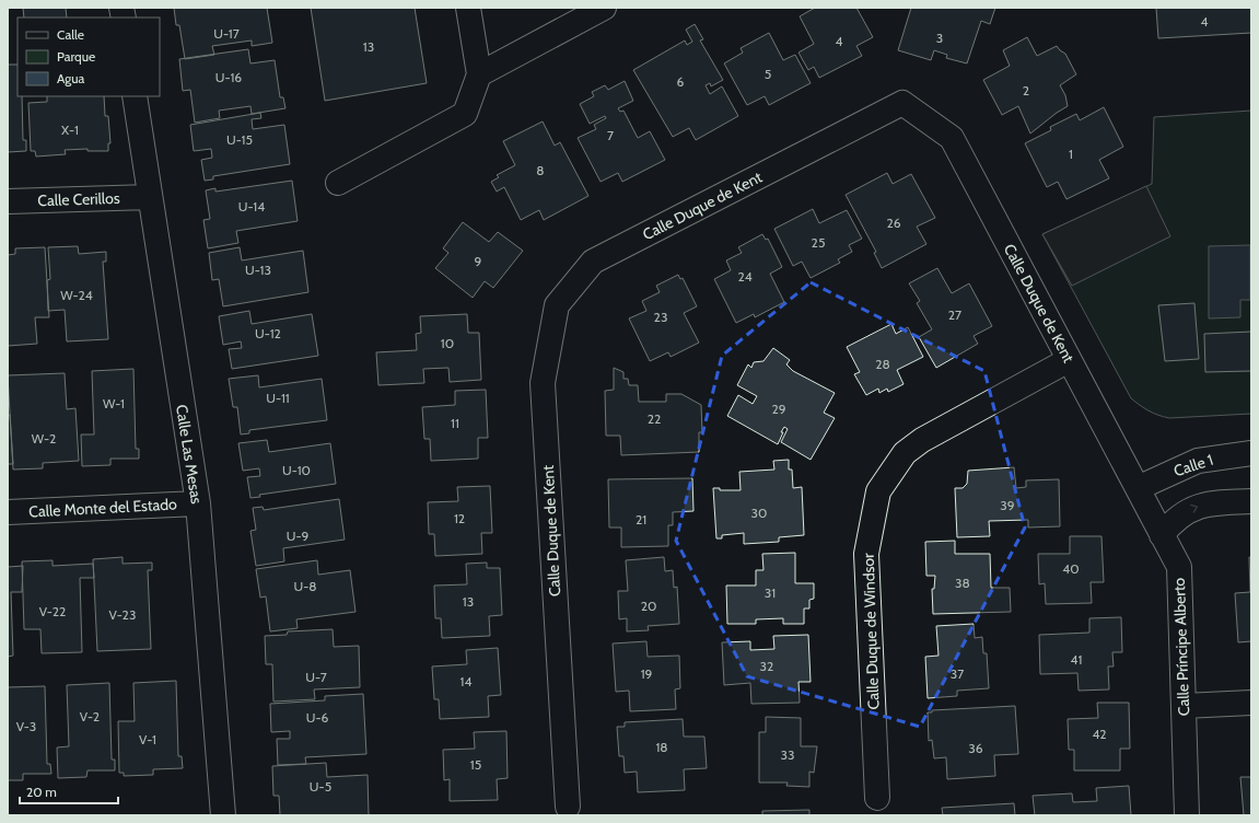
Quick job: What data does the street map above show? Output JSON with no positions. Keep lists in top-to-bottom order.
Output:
{
  "streets": {
    "street": [
      "Calle Cerillos",
      "Calle Duque de Kent",
      "Calle Las Mesas",
      "Calle 1",
      "Calle Monte del Estado",
      "Calle Duque de Windsor",
      "Calle Príncipe Alberto"
    ]
  },
  "crossings": [
    ["Calle Cerillos", "Calle Las Mesas"],
    ["Calle Duque de Kent", "Calle 1"],
    ["Calle Duque de Kent", "Calle Duque de Windsor"],
    ["Calle Duque de Kent", "Calle Príncipe Alberto"],
    ["Calle Las Mesas", "Calle Monte del Estado"],
    ["Calle 1", "Calle Príncipe Alberto"]
  ],
  "house_numbers": [
    "4",
    "U-17",
    "3",
    "4",
    "13",
    "5",
    "U-16",
    "6",
    "2",
    "X-1",
    "7",
    "U-15",
    "1",
    "8",
    "U-14",
    "26",
    "25",
    "9",
    "U-13",
    "24",
    "W-24",
    "27",
    "23",
    "U-12",
    "10",
    "28",
    "U-11",
    "W-1",
    "29",
    "22",
    "11",
    "W-2",
    "U-10",
    "39",
    "30",
    "12",
    "21",
    "U-9",
    "40",
    "38",
    "U-8",
    "31",
    "13",
    "20",
    "V-22",
    "V-23",
    "41",
    "32",
    "19",
    "37",
    "U-7",
    "14",
    "V-2",
    "U-6",
    "V-3",
    "42",
    "V-1",
    "18",
    "36",
    "33",
    "15",
    "U-5"
  ],
  "legend": ["Calle", "Parque", "Agua"],
  "scale_bar": "20 m"
}
